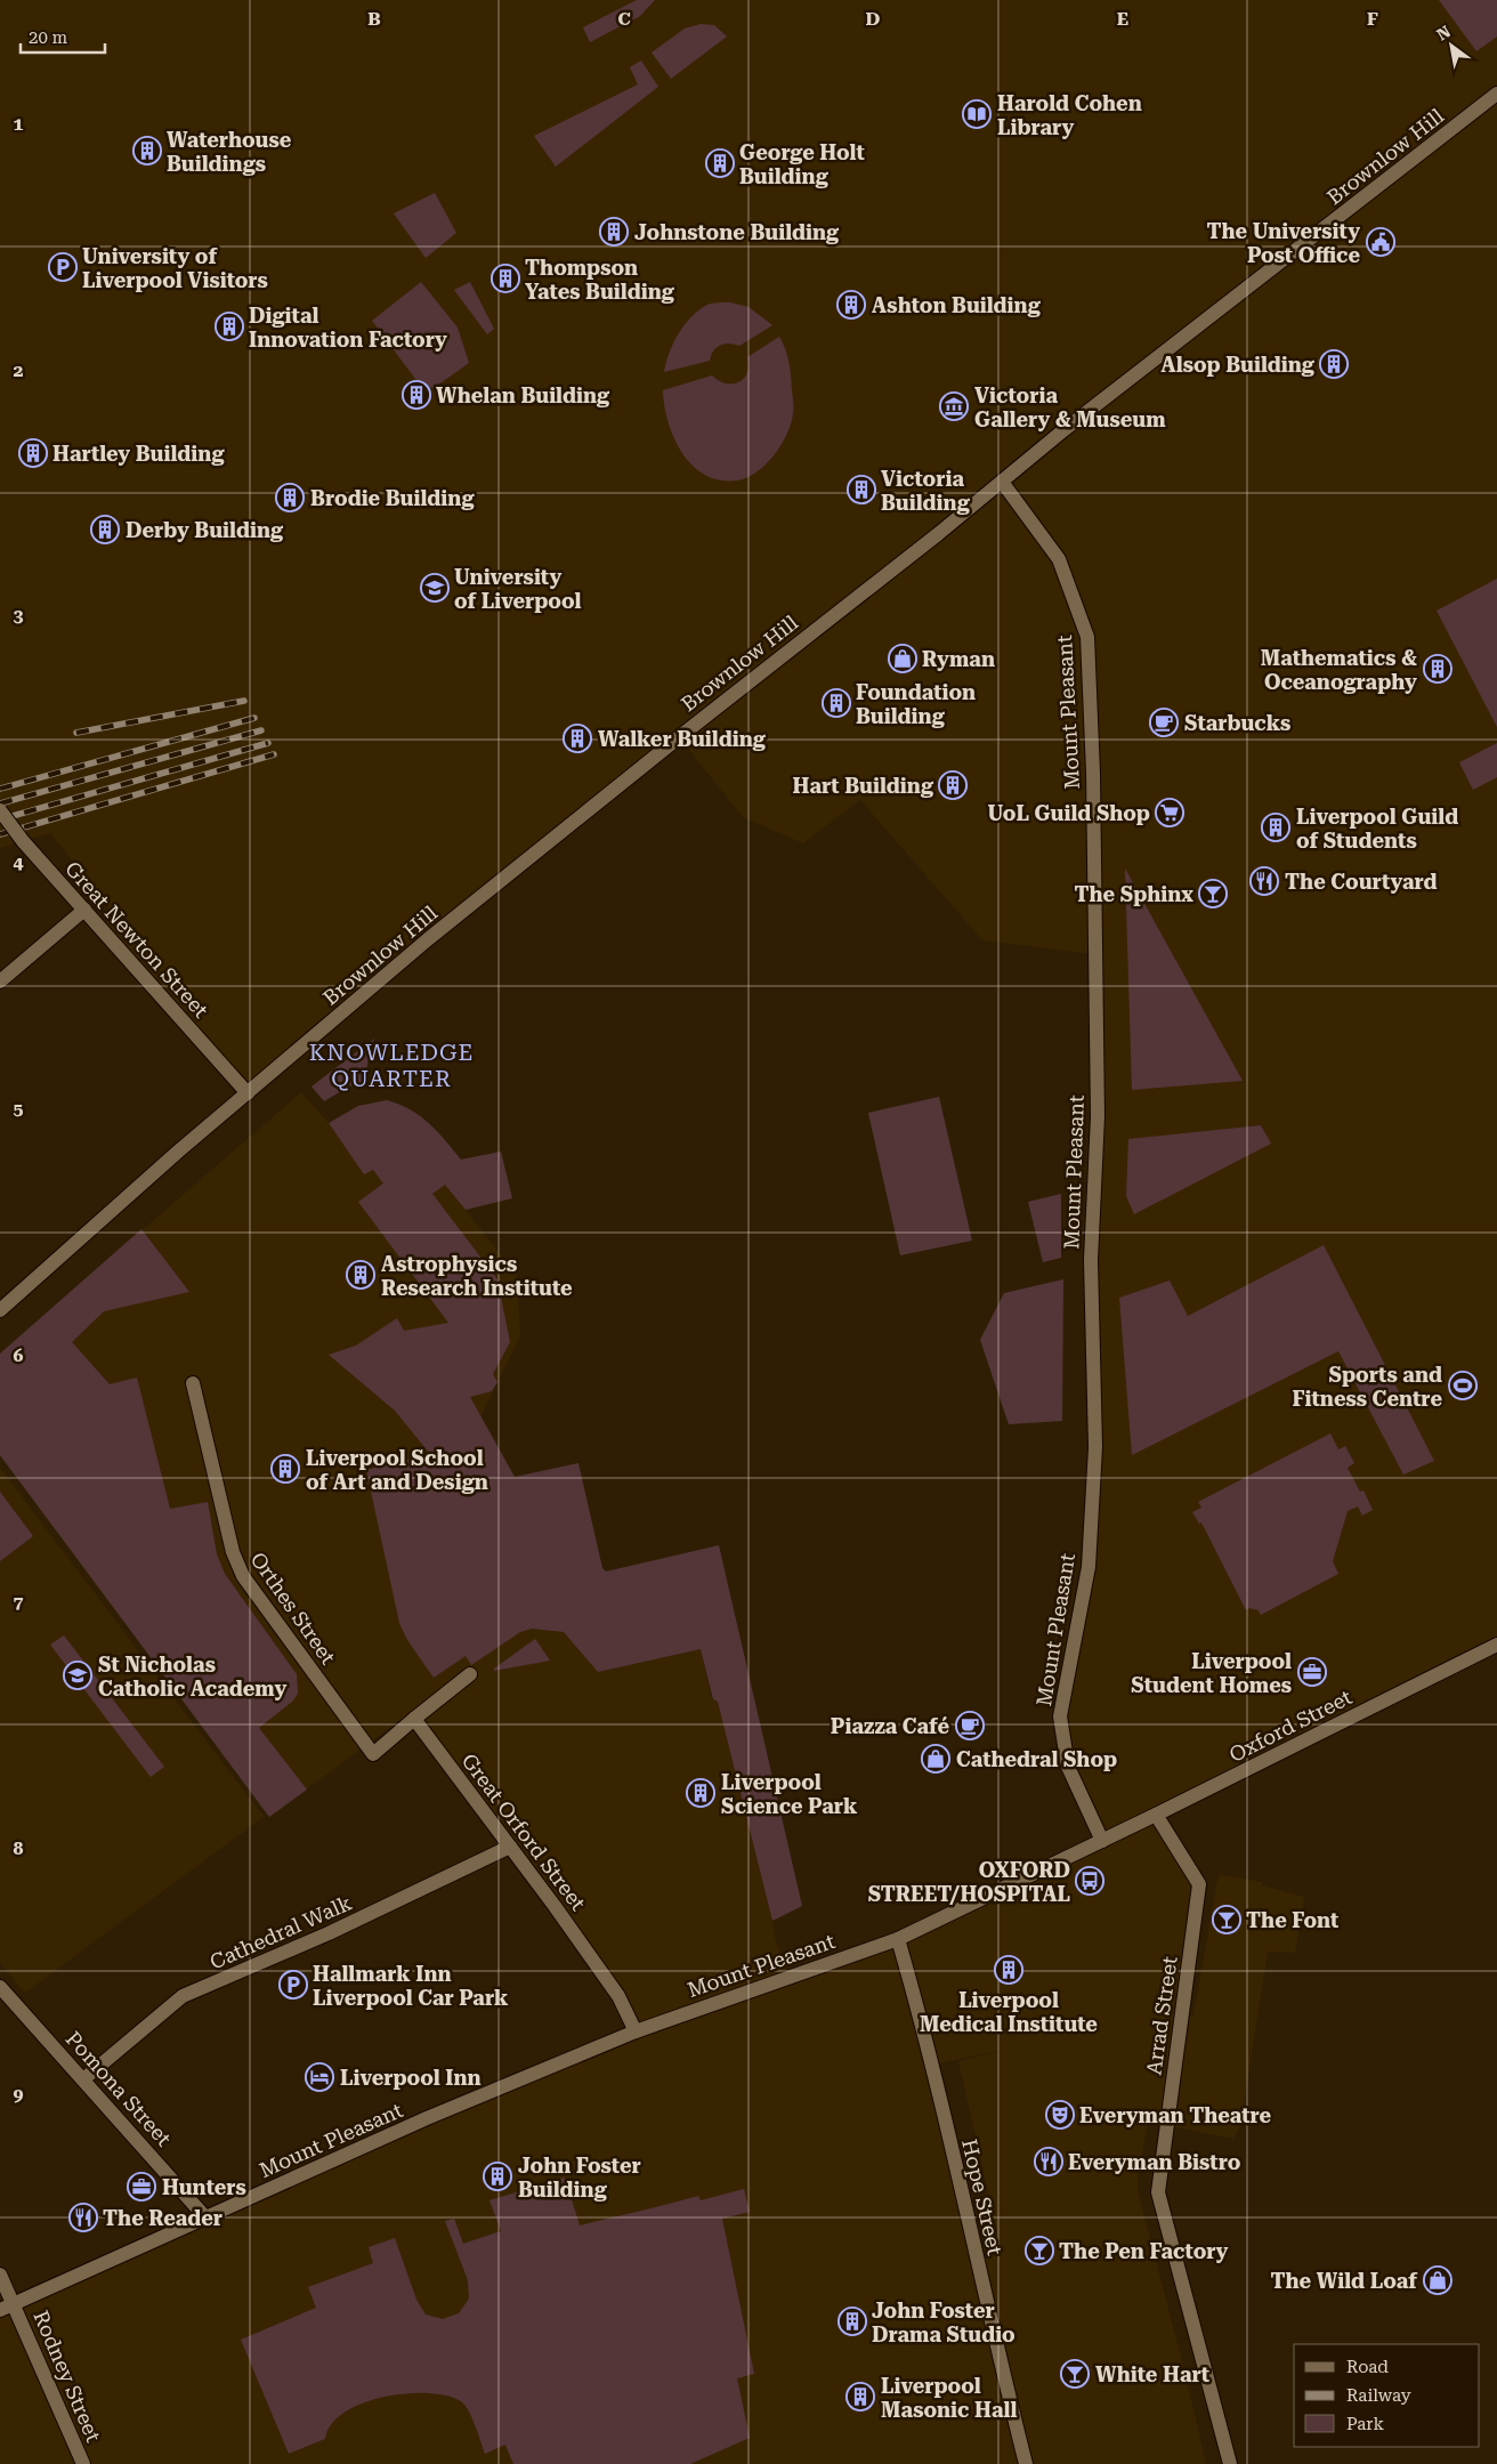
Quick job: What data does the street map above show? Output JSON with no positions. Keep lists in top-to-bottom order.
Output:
{
  "streets": {
    "street": [
      "Brownlow Hill",
      "Mount Pleasant",
      "Great Newton Street",
      "Orthes Street",
      "Oxford Street",
      "Great Orford Street",
      "Cathedral Walk",
      "Arrad Street",
      "Pomona Street",
      "Hope Street",
      "Rodney Street"
    ]
  },
  "crossings": [
    ["Brownlow Hill", "Mount Pleasant"],
    ["Brownlow Hill", "Great Newton Street"],
    ["Mount Pleasant", "Oxford Street"],
    ["Mount Pleasant", "Great Orford Street"],
    ["Mount Pleasant", "Pomona Street"],
    ["Mount Pleasant", "Hope Street"],
    ["Mount Pleasant", "Rodney Street"],
    ["Orthes Street", "Great Orford Street"],
    ["Oxford Street", "Arrad Street"],
    ["Great Orford Street", "Cathedral Walk"],
    ["Cathedral Walk", "Pomona Street"]
  ],
  "districts": ["KNOWLEDGE QUARTER"],
  "places": {
    "library": ["Harold Cohen Library"],
    "building": [
      "Waterhouse Buildings",
      "George Holt Building",
      "Johnstone Building",
      "Thompson Yates Building",
      "Ashton Building",
      "Digital Innovation Factory",
      "Alsop Building",
      "Whelan Building",
      "Hartley Building",
      "Victoria Building",
      "Brodie Building",
      "Derby Building",
      "Mathematics & Oceanography",
      "Foundation Building",
      "Walker Building",
      "Hart Building",
      "Liverpool Guild of Students",
      "Astrophysics Research Institute",
      "Liverpool School of Art and Design",
      "Liverpool Science Park",
      "Liverpool Medical Institute",
      "John Foster Building",
      "John Foster Drama Studio",
      "Liverpool Masonic Hall"
    ],
    "public building": ["The University Post Office"],
    "parking": ["University of Liverpool Visitors", "Hallmark Inn Liverpool Car Park"],
    "museum": ["Victoria Gallery & Museum"],
    "school or university": ["University of Liverpool", "St Nicholas Catholic Academy"],
    "shop": ["Ryman", "Cathedral Shop", "The Wild Loaf"],
    "cafe": ["Starbucks", "Piazza Café"],
    "supermarket": ["UoL Guild Shop"],
    "restaurant": ["The Courtyard", "Everyman Bistro", "The Reader"],
    "bar": [
      "The Sphinx",
      "The Font",
      "The Pen Factory",
      "White Hart"
    ],
    "sports": ["Sports and Fitness Centre"],
    "office": ["Liverpool Student Homes", "Hunters"],
    "bus stop": ["OXFORD STREET/HOSPITAL"],
    "hotel": ["Liverpool Inn"],
    "theatre": ["Everyman Theatre"]
  },
  "legend": ["Road", "Railway", "Park"],
  "scale_bar": "20 m",
  "north": "top left",
  "grid": {
    "columns": [
      "B",
      "C",
      "D",
      "E",
      "F"
    ],
    "rows": [
      "1",
      "2",
      "3",
      "4",
      "5",
      "6",
      "7",
      "8",
      "9"
    ]
  }
}
